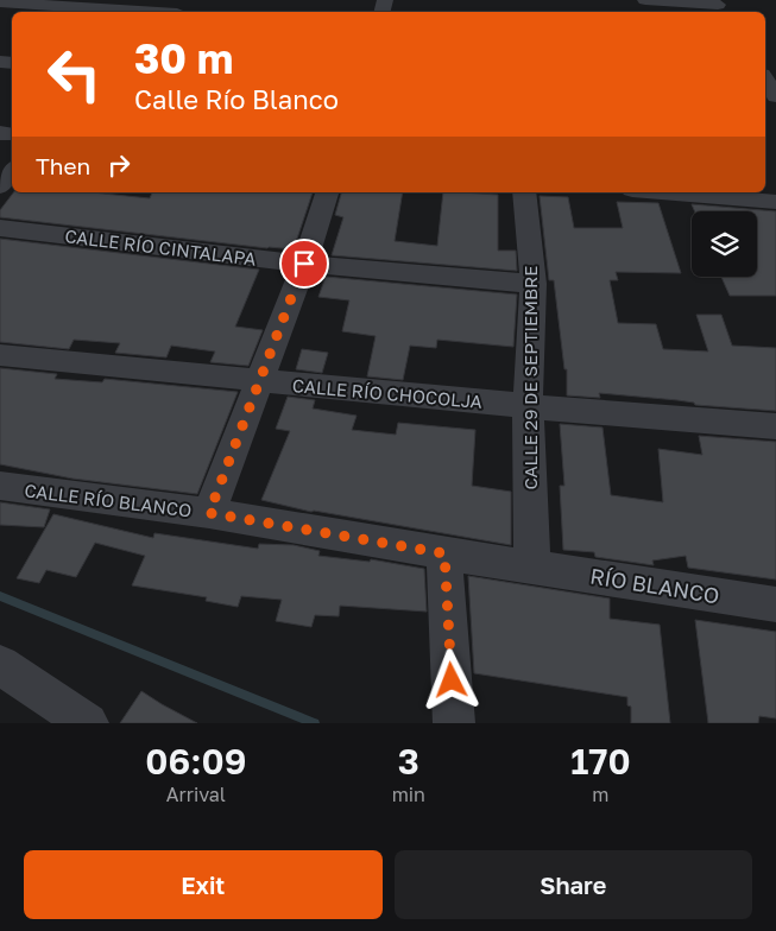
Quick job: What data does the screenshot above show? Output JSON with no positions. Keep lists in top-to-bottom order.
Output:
{
  "streets": {
    "street": [
      "CALLE RÍO CINTALAPA",
      "CALLE 29 DE SEPTIEMBRE",
      "CALLE RÍO CHOCOLJA",
      "CALLE RÍO BLANCO",
      "RÍO BLANCO"
    ]
  },
  "crossings": [
    ["CALLE RÍO CINTALAPA", "CALLE 29 DE SEPTIEMBRE"],
    ["CALLE 29 DE SEPTIEMBRE", "CALLE RÍO CHOCOLJA"],
    ["CALLE 29 DE SEPTIEMBRE", "CALLE RÍO BLANCO"],
    ["CALLE 29 DE SEPTIEMBRE", "RÍO BLANCO"],
    ["CALLE RÍO BLANCO", "RÍO BLANCO"]
  ],
  "page": {
    "turn": ["30 m", "Calle Río Blanco"],
    "then": "Then",
    "eta": [
      "06:09",
      "Arrival",
      "3",
      "min",
      "170",
      "m"
    ],
    "buttons": ["Exit", "Share"]
  }
}
